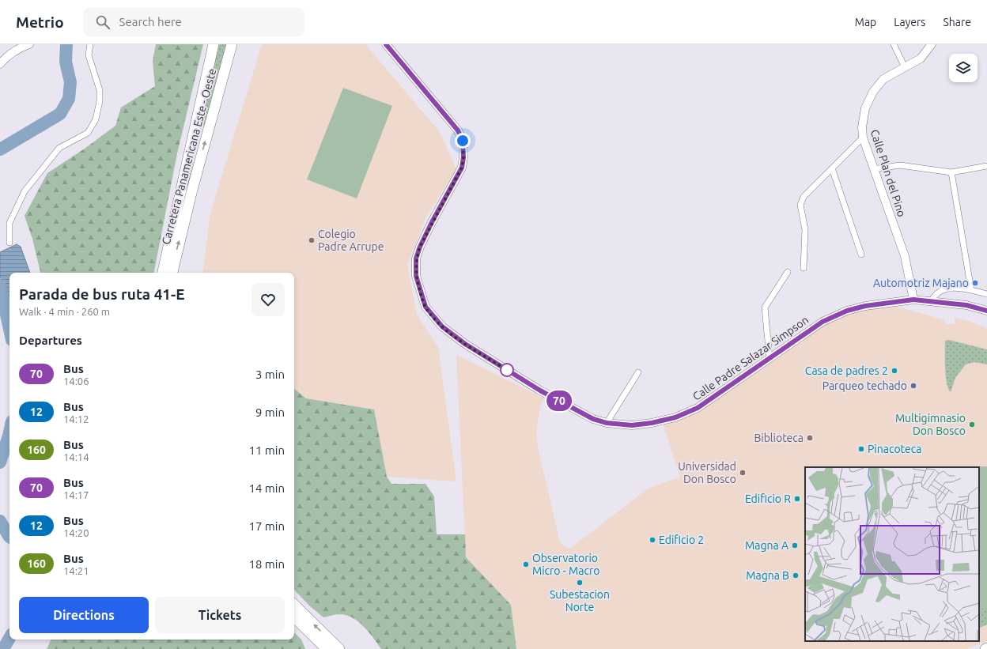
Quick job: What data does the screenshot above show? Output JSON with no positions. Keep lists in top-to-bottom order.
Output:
{
  "streets": {
    "highway": ["Carretera Panamericana Este - Oeste"],
    "main road": ["Calle Plan del Pino", "Calle Padre Salazar Simpson"]
  },
  "crossings": [
    ["Calle Plan del Pino", "Calle Padre Salazar Simpson"]
  ],
  "places": [
    "Colegio Padre Arrupe",
    "Automotriz Majano",
    "Casa de padres 2",
    "Parqueo techado",
    "Multigimnasio Don Bosco",
    "Biblioteca",
    "Pinacoteca",
    "Universidad Don Bosco",
    "Edificio R",
    "Edificio 2",
    "Magna A",
    "Observatorio Micro - Macro",
    "Magna B",
    "Subestacion Norte"
  ],
  "lines": ["bus line 70"],
  "page": {
    "header": "Metrio",
    "search": "Search here",
    "nav": ["Map", "Layers", "Share"],
    "on_map": "70",
    "heading": [
      ["Parada de bus ruta 41-E", "Walk · 4 min · 260 m"],
      "Departures"
    ],
    "list": [
      {
        "mark": "70",
        "name": "Bus",
        "note": "14:06",
        "value": "3 min"
      },
      {
        "mark": "12",
        "name": "Bus",
        "note": "14:12",
        "value": "9 min"
      },
      {
        "mark": "160",
        "name": "Bus",
        "note": "14:14",
        "value": "11 min"
      },
      {
        "mark": "70",
        "name": "Bus",
        "note": "14:17",
        "value": "14 min"
      },
      {
        "mark": "12",
        "name": "Bus",
        "note": "14:20",
        "value": "17 min"
      },
      {
        "mark": "160",
        "name": "Bus",
        "note": "14:21",
        "value": "18 min"
      }
    ],
    "buttons": ["Directions", "Tickets"]
  }
}
